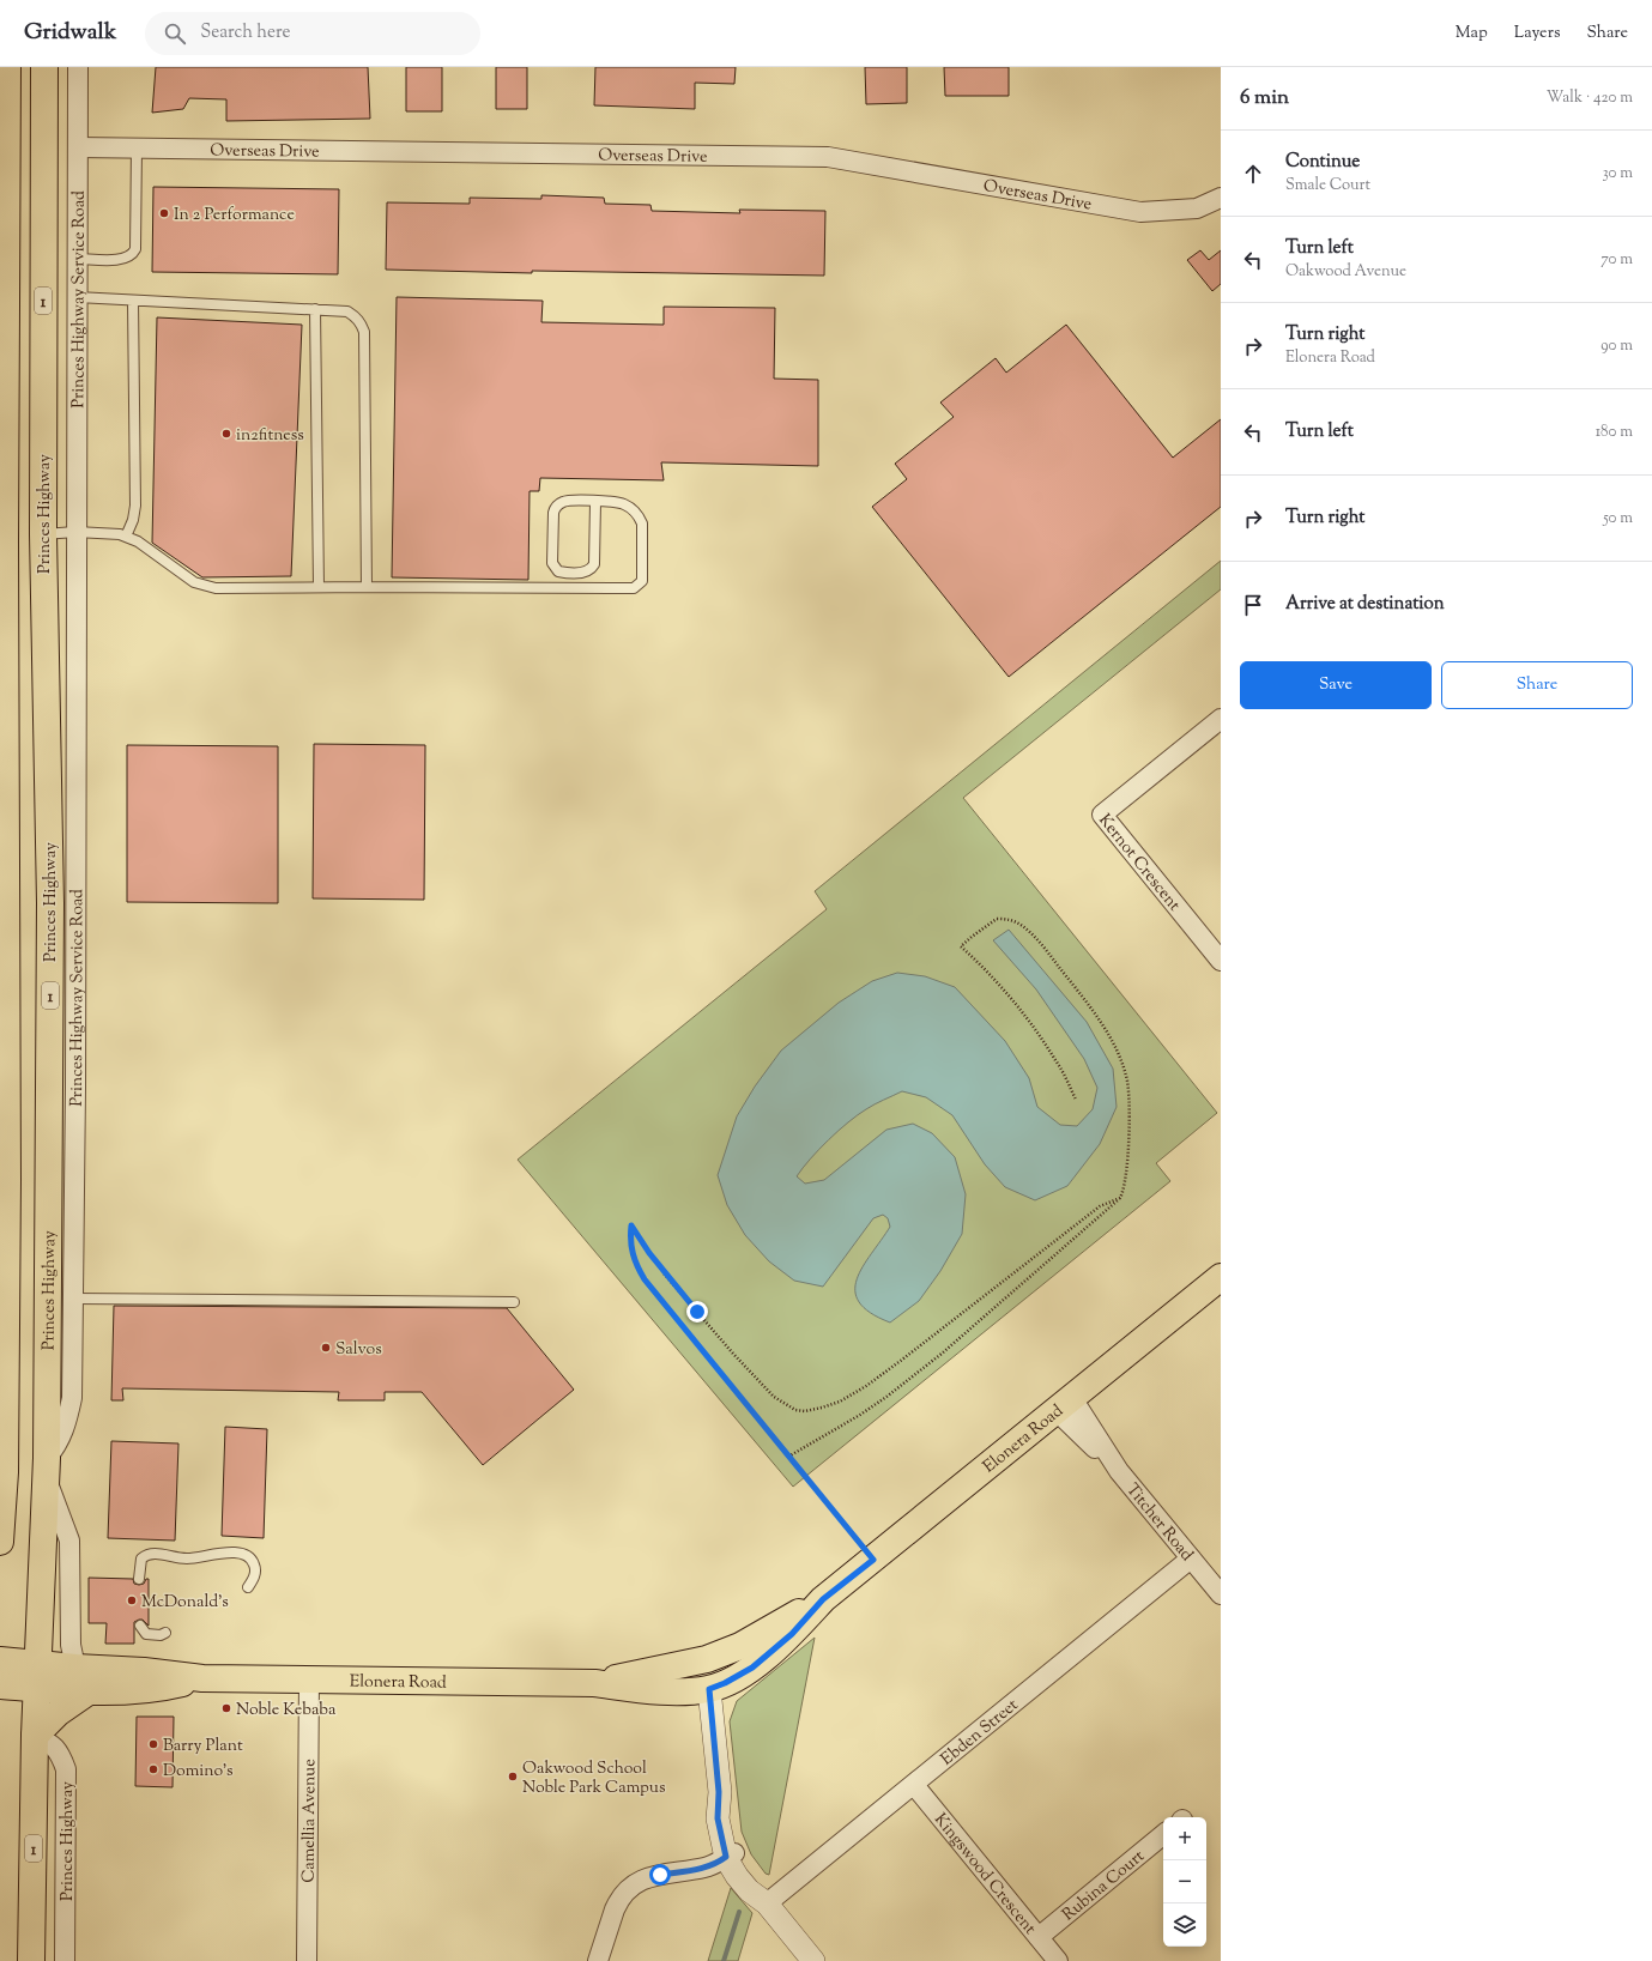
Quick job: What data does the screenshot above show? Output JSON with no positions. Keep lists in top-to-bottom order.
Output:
{
  "streets": {
    "main road": ["1", "Princes Highway", "Elonera Road"],
    "street": [
      "Overseas Drive",
      "Princes Highway Service Road",
      "Kernot Crescent",
      "Titcher Road",
      "Ebden Street",
      "Camellia Avenue",
      "Kingswood Crescent",
      "Rubina Court"
    ]
  },
  "crossings": [
    ["Overseas Drive", "Princes Highway Service Road"],
    ["Princes Highway Service Road", "Princes Highway"],
    ["Princes Highway", "Elonera Road"],
    ["Elonera Road", "Titcher Road"],
    ["Elonera Road", "Camellia Avenue"],
    ["Titcher Road", "Ebden Street"],
    ["Ebden Street", "Kingswood Crescent"],
    ["Kingswood Crescent", "Rubina Court"]
  ],
  "places": [
    "In 2 Performance",
    "in2fitness",
    "Salvos",
    "McDonald's",
    "Noble Kebaba",
    "Barry Plant",
    "Domino's",
    "Oakwood School Noble Park Campus"
  ],
  "page": {
    "header": "Gridwalk",
    "search": "Search here",
    "nav": ["Map", "Layers", "Share"],
    "heading": ["6 min", "Walk · 420 m"],
    "list": [
      ["Continue", "Smale Court", "30 m"],
      ["Turn left", "Oakwood Avenue", "70 m"],
      ["Turn right", "Elonera Road", "90 m"],
      ["Turn left", "180 m"],
      ["Turn right", "50 m"],
      "Arrive at destination"
    ],
    "buttons": ["Save", "Share"],
    "map_buttons": ["+", "−"]
  }
}
